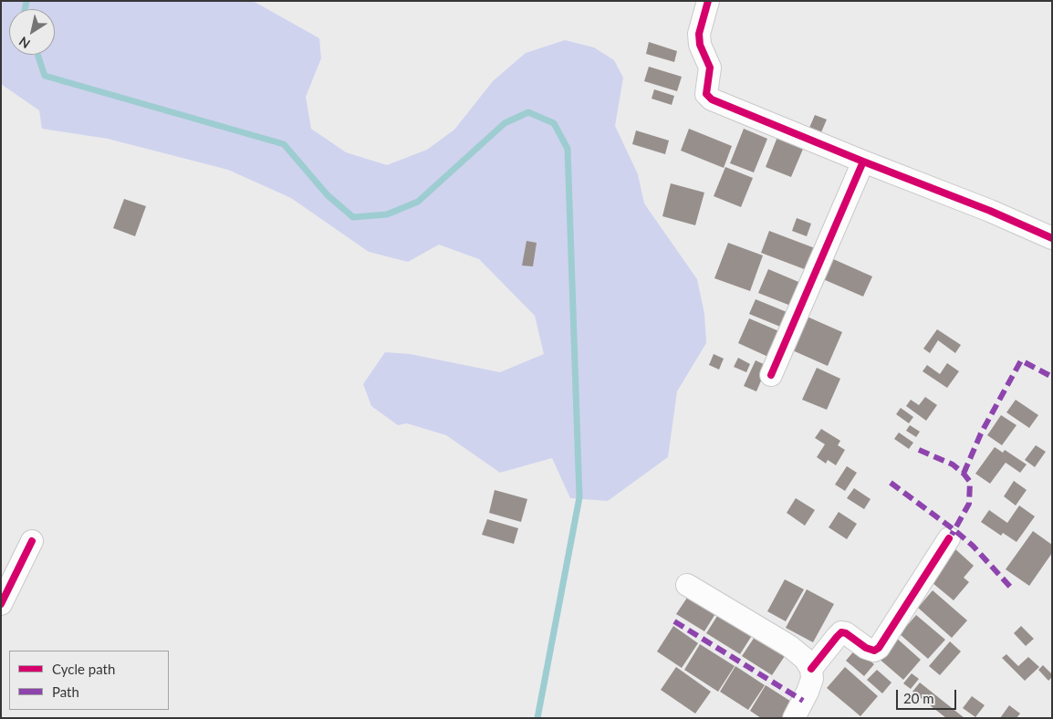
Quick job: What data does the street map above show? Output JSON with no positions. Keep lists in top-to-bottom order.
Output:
{
  "legend": ["Cycle path", "Path"],
  "scale_bar": "20 m",
  "north": "bottom left"
}
